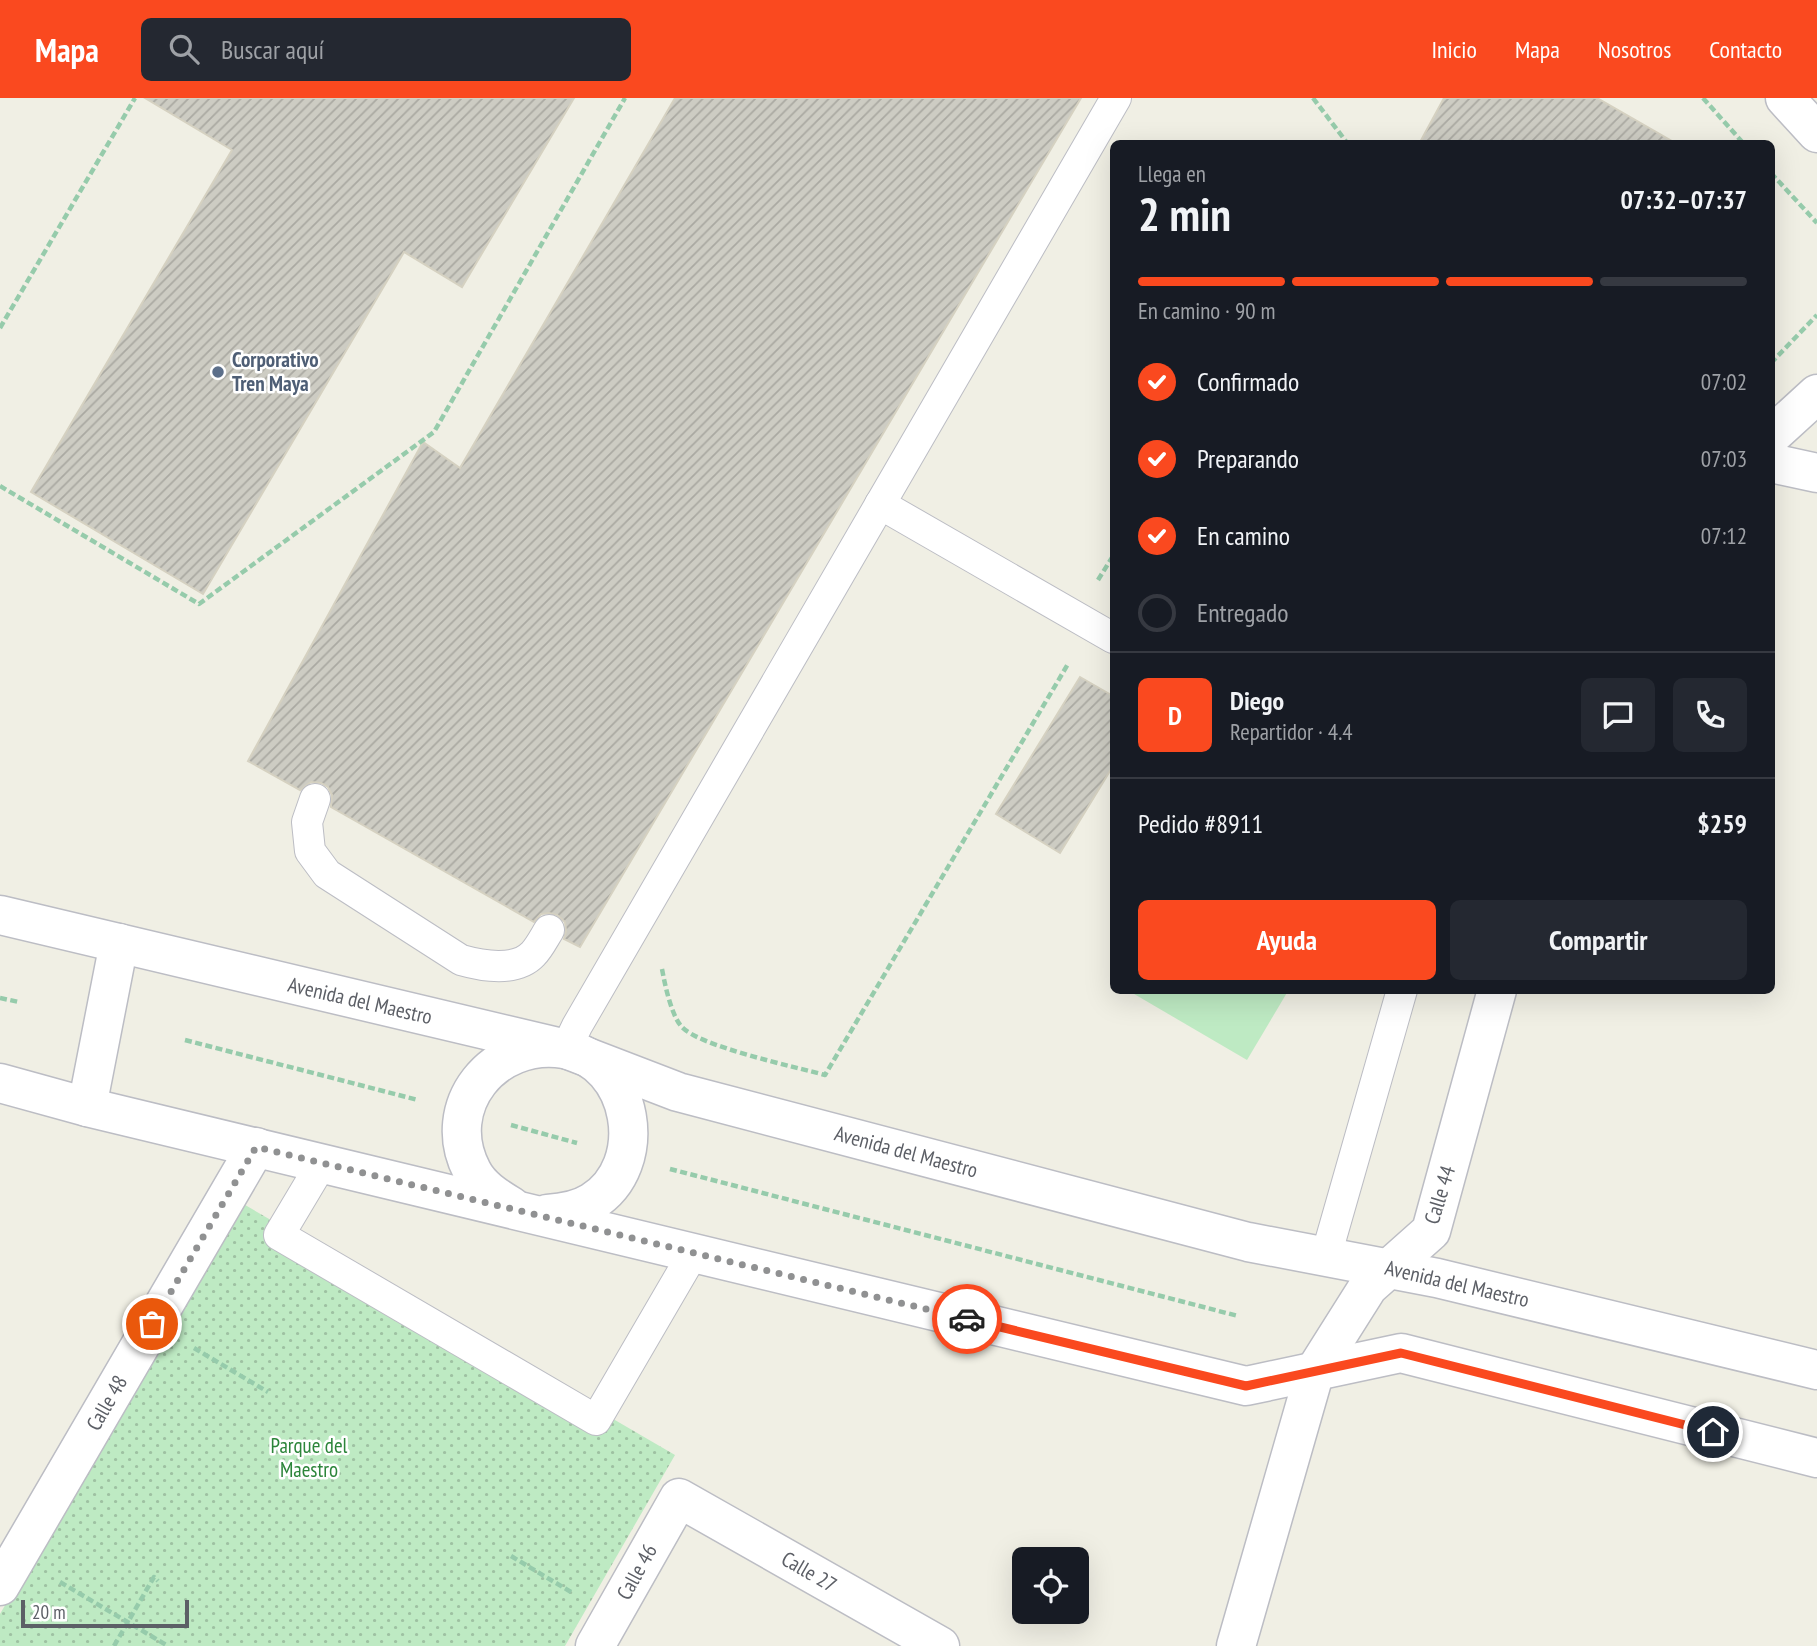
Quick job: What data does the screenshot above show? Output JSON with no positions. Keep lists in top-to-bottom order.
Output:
{
  "streets": {
    "street": [
      "Avenida del Maestro",
      "Calle 44",
      "Calle 48",
      "Calle 46",
      "Calle 27"
    ]
  },
  "crossings": [
    ["Avenida del Maestro", "Calle 44"],
    ["Calle 46", "Calle 27"]
  ],
  "parks": ["Parque del Maestro"],
  "places": ["Corporativo Tren Maya"],
  "scale_bar": "20 m",
  "page": {
    "header": "Mapa",
    "search": "Buscar aquí",
    "nav": [
      "Inicio",
      "Mapa",
      "Nosotros",
      "Contacto"
    ],
    "heading": ["2 min", "Llega en", "07:32–07:37"],
    "panel": [
      "Diego",
      "Repartidor · 4.4",
      "Pedido #8911",
      "$259"
    ],
    "bar": "En camino · 90 m",
    "list": [
      ["Confirmado", "07:02"],
      ["Preparando", "07:03"],
      ["En camino", "07:12"],
      "Entregado"
    ],
    "round": "D",
    "buttons": ["Ayuda", "Compartir"],
    "scale": "20 m"
  }
}
